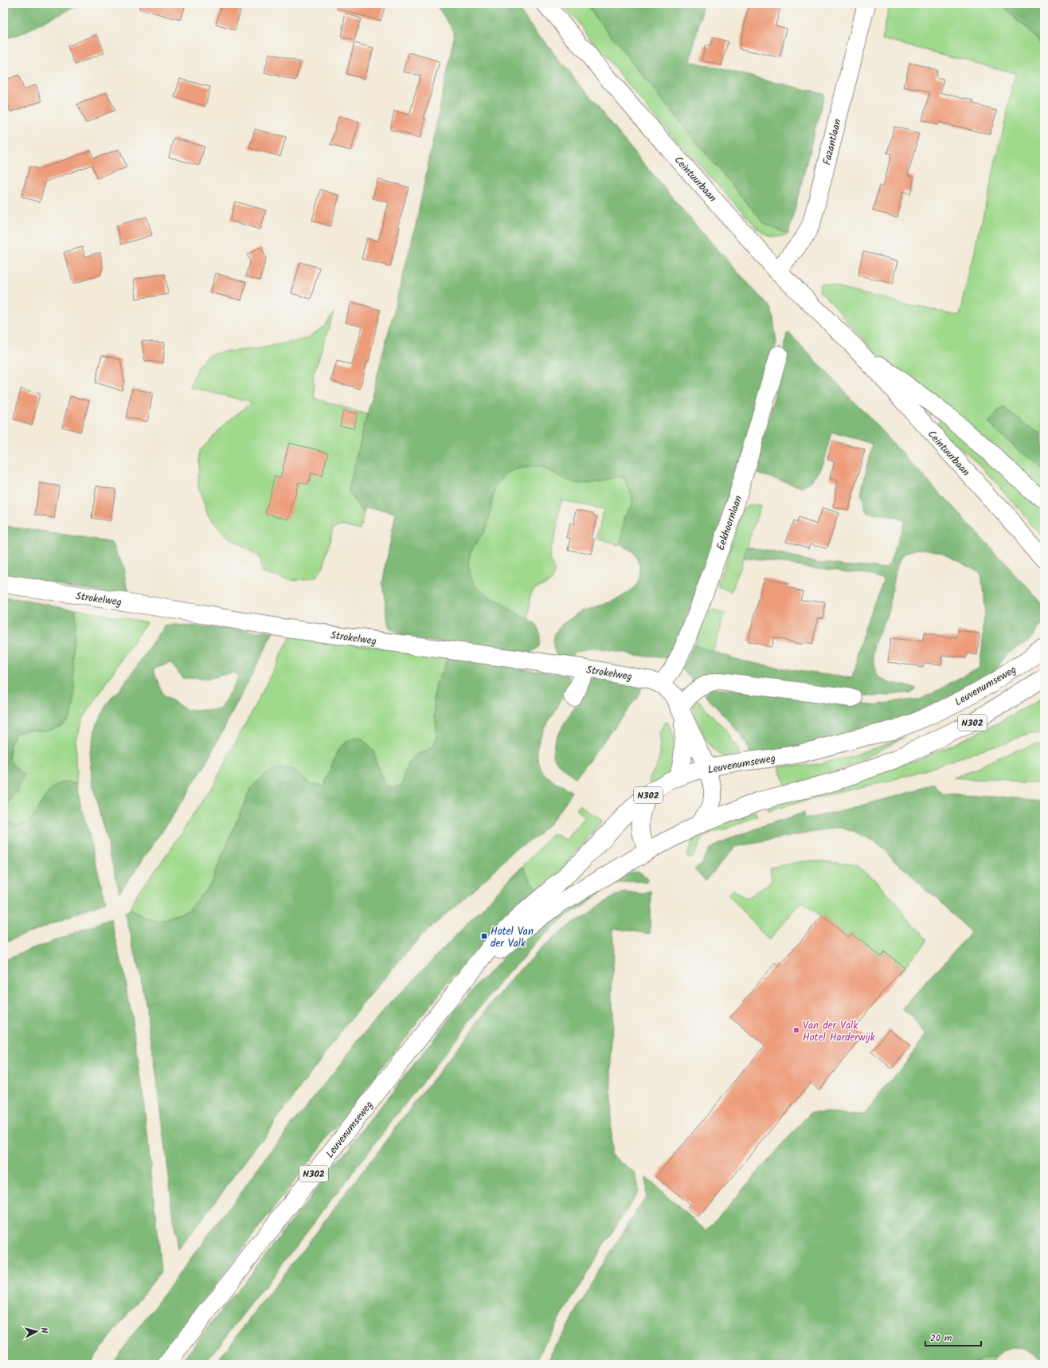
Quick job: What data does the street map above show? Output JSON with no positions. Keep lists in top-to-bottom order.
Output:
{
  "streets": {
    "main road": [
      "Fazantlaan",
      "Ceintuurbaan",
      "Eekhoornlaan",
      "Strokelweg",
      "Leuvenumseweg",
      "N302"
    ]
  },
  "crossings": [
    ["Fazantlaan", "Ceintuurbaan"],
    ["Eekhoornlaan", "Strokelweg"],
    ["Strokelweg", "Leuvenumseweg"]
  ],
  "places": {
    "transit": ["Hotel Van der Valk"],
    "other": ["Van der Valk Hotel Harderwijk"]
  },
  "scale_bar": "20 m",
  "north": "right"
}
